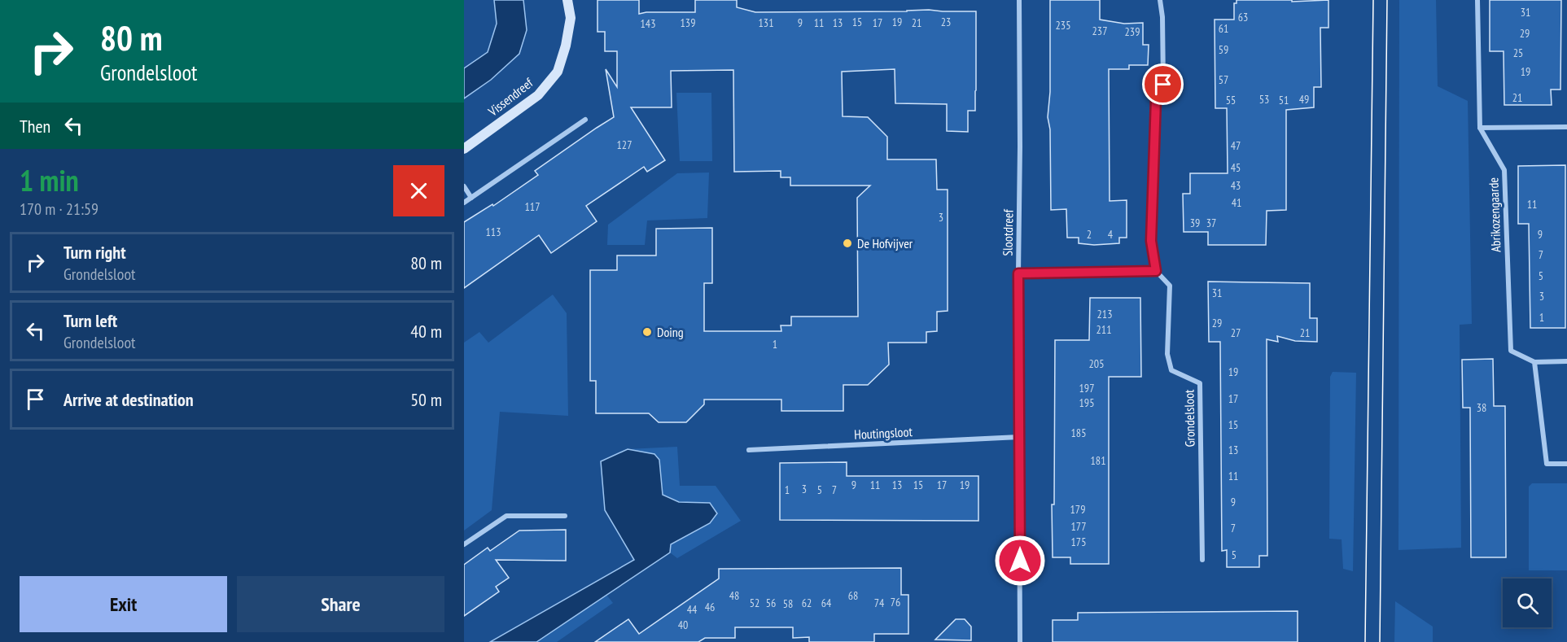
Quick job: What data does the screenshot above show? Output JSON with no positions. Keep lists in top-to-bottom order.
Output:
{
  "streets": {
    "street": [
      "Vissendreef",
      "Abrikozengaarde",
      "Slootdreef",
      "Grondelsloot",
      "Houtingsloot"
    ]
  },
  "crossings": [
    ["Slootdreef", "Houtingsloot"]
  ],
  "places": ["De Hofvijver", "Doing"],
  "house_numbers": [
    "31",
    "63",
    "15",
    "19",
    "23",
    "139",
    "131",
    "9",
    "11",
    "13",
    "17",
    "21",
    "143",
    "235",
    "61",
    "237",
    "239",
    "29",
    "59",
    "25",
    "19",
    "57",
    "21",
    "53",
    "49",
    "55",
    "51",
    "127",
    "47",
    "45",
    "43",
    "41",
    "11",
    "117",
    "3",
    "39",
    "37",
    "113",
    "2",
    "4",
    "9",
    "7",
    "5",
    "31",
    "3",
    "213",
    "1",
    "29",
    "211",
    "27",
    "21",
    "1",
    "205",
    "19",
    "197",
    "17",
    "195",
    "38",
    "15",
    "185",
    "13",
    "181",
    "11",
    "9",
    "11",
    "13",
    "15",
    "17",
    "19",
    "3",
    "1",
    "5",
    "7",
    "9",
    "179",
    "177",
    "7",
    "175",
    "5",
    "48",
    "68",
    "76",
    "52",
    "56",
    "62",
    "64",
    "74",
    "58",
    "46",
    "44",
    "40"
  ],
  "page": {
    "turn": ["80 m", "Grondelsloot"],
    "then": "Then",
    "heading": ["1 min", "170 m · 21:59"],
    "list": [
      {
        "name": "Turn right",
        "note": "Grondelsloot",
        "value": "80 m"
      },
      {
        "name": "Turn left",
        "note": "Grondelsloot",
        "value": "40 m"
      },
      {
        "name": "Arrive at destination",
        "value": "50 m"
      }
    ],
    "buttons": ["Exit", "Share"]
  }
}
